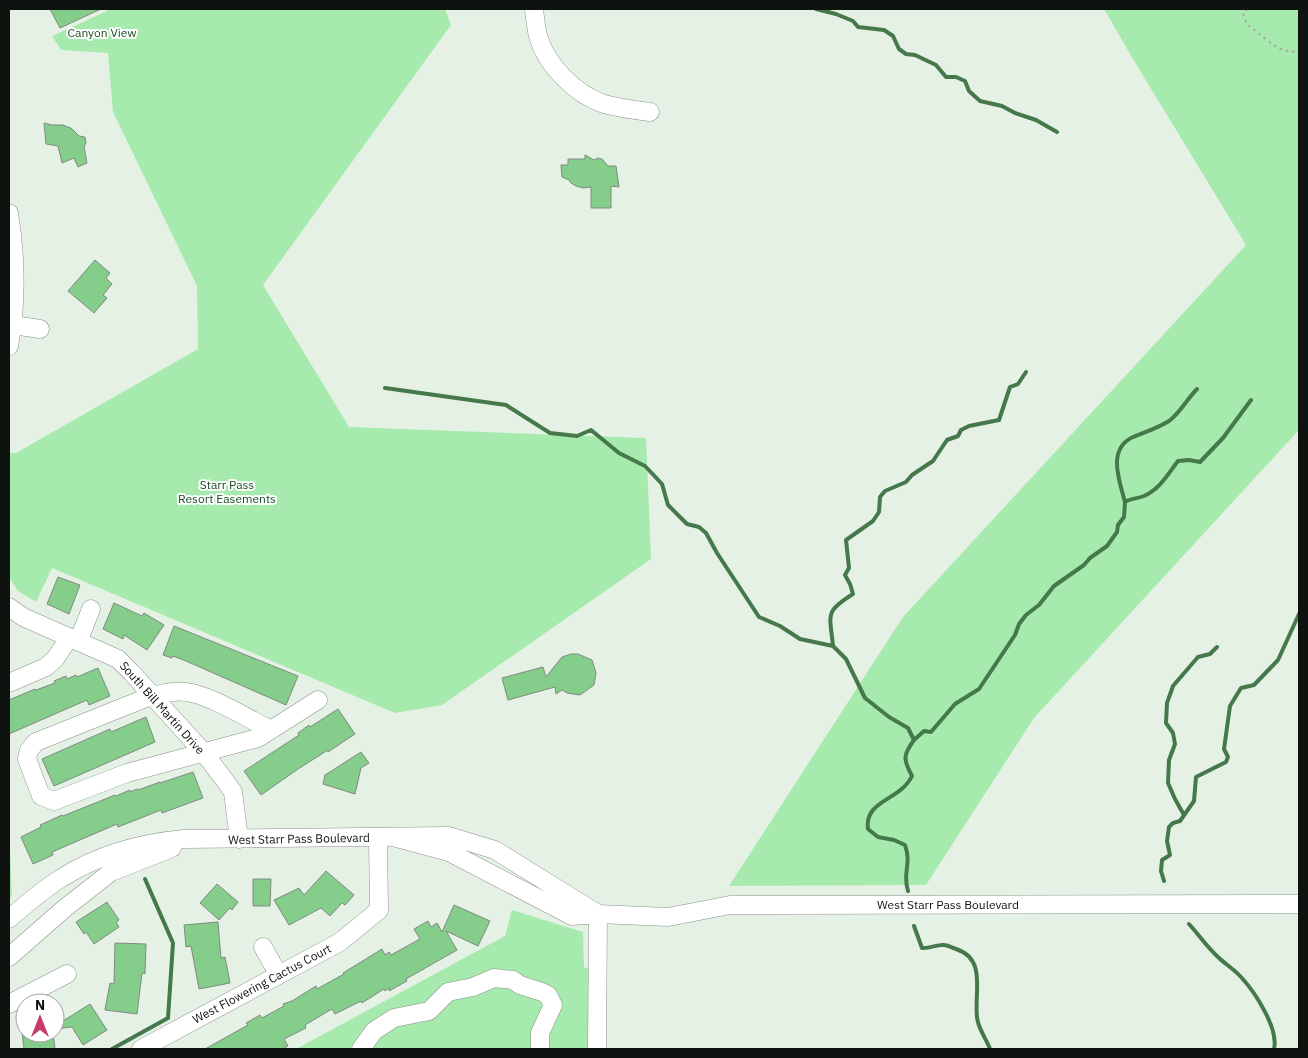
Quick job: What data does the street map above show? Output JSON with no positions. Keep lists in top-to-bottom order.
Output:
{
  "streets": {
    "street": ["South Bill Martin Drive", "West Starr Pass Boulevard", "West Flowering Cactus Court"]
  },
  "crossings": [
    ["South Bill Martin Drive", "West Starr Pass Boulevard"],
    ["West Starr Pass Boulevard", "West Flowering Cactus Court"]
  ],
  "parks": ["Canyon View", "Starr Pass Resort Easements"],
  "north": "top"
}
